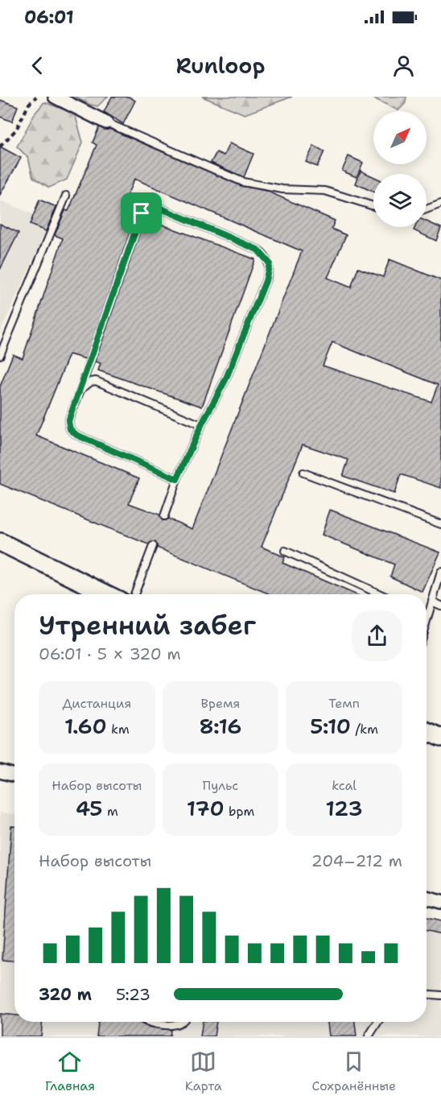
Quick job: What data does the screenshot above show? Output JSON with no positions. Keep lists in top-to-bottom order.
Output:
{
  "north": "top right",
  "page": {
    "status": "06:01",
    "header": "Runloop",
    "heading": ["Утренний забег", "06:01 · 5 × 320 m"],
    "stats": [
      ["Дистанция", "1.60 km"],
      ["Время", "8:16"],
      ["Темп", "5:10 /km"],
      ["Набор высоты", "45 m"],
      ["Пульс", "170 bpm"],
      ["kcal", "123"]
    ],
    "chart": ["Набор высоты", "204–212 m"],
    "list": [
      {
        "name": "320 m",
        "note": "5:23"
      }
    ],
    "tabs": ["Главная", "Карта", "Сохранённые"]
  }
}
